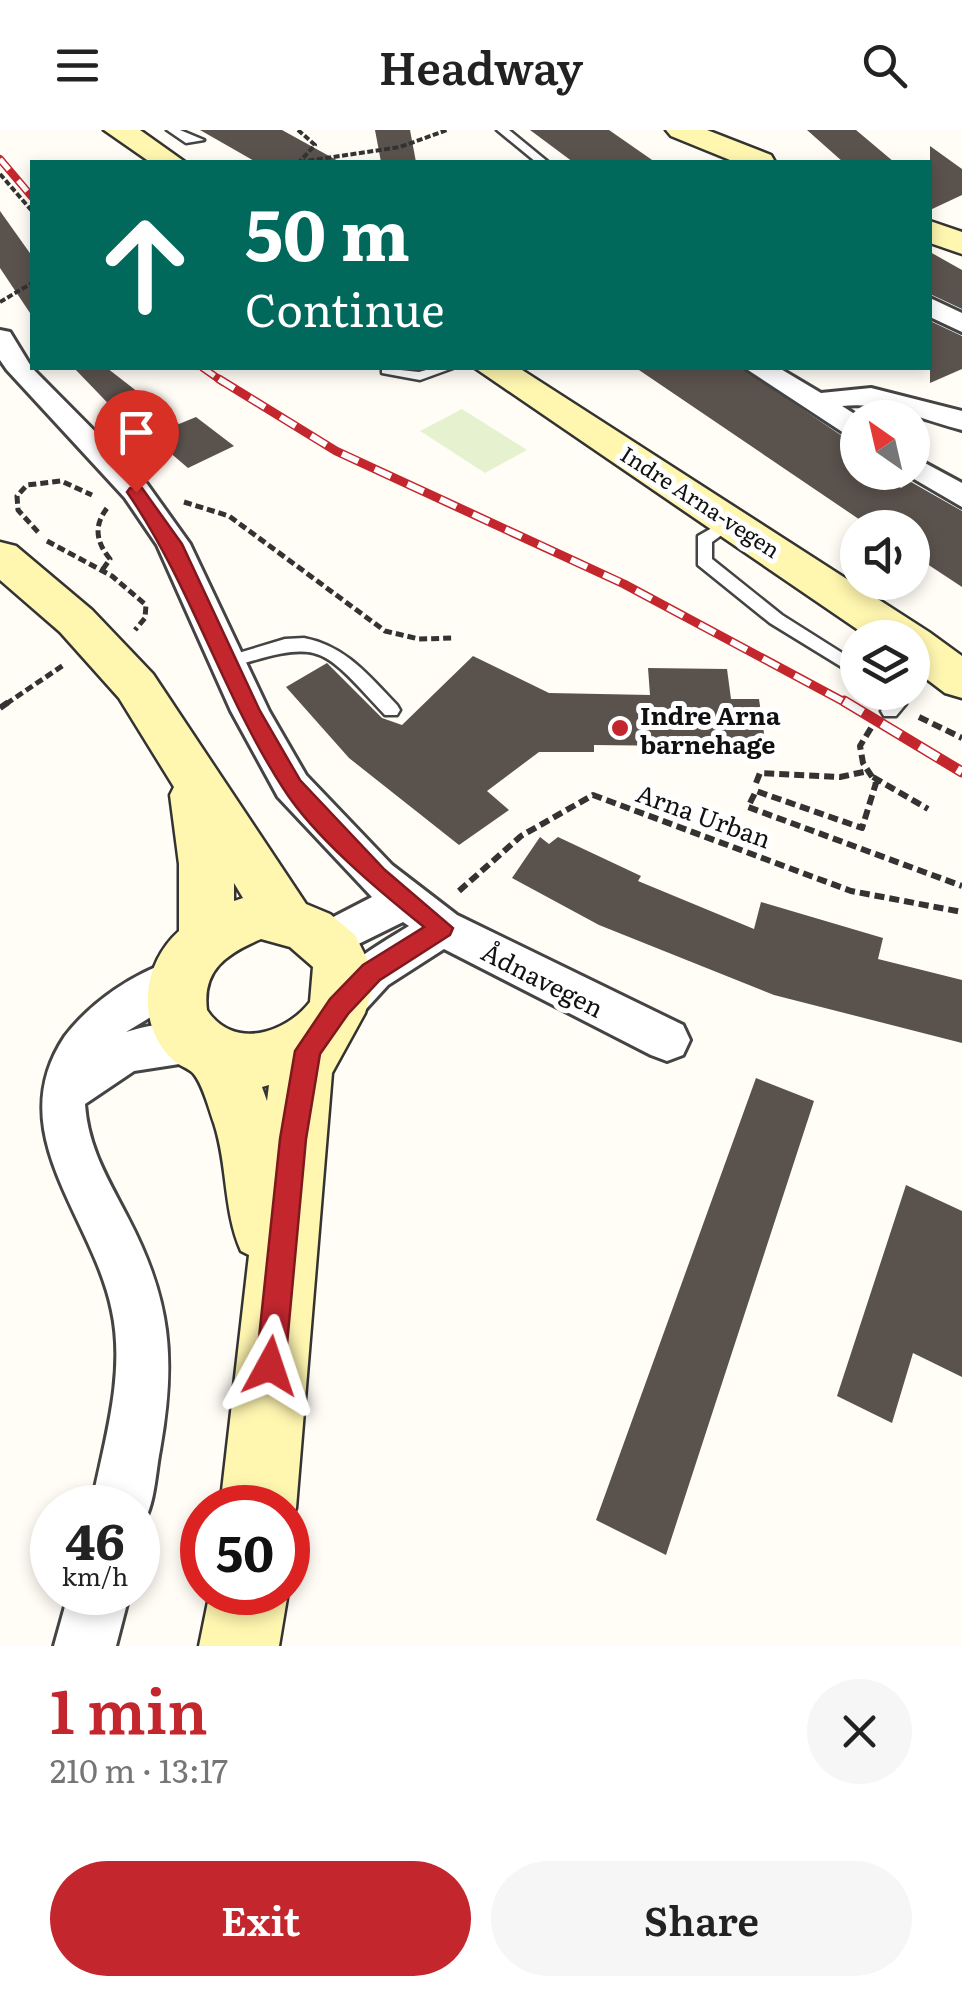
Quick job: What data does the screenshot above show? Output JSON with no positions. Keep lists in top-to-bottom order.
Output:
{
  "streets": {
    "main road": ["Indre Arna-vegen"],
    "street": ["Ådnavegen"],
    "path": ["Arna Urban"]
  },
  "crossings": [
    ["Arna Urban", "Ådnavegen"]
  ],
  "places": ["Indre Arna barnehage"],
  "north": "top left",
  "page": {
    "header": "Headway",
    "turn": ["50 m", "Continue"],
    "speed": "46 km/h",
    "limit": "50",
    "heading": ["1 min", "210 m · 13:17"],
    "buttons": ["Exit", "Share"]
  }
}
